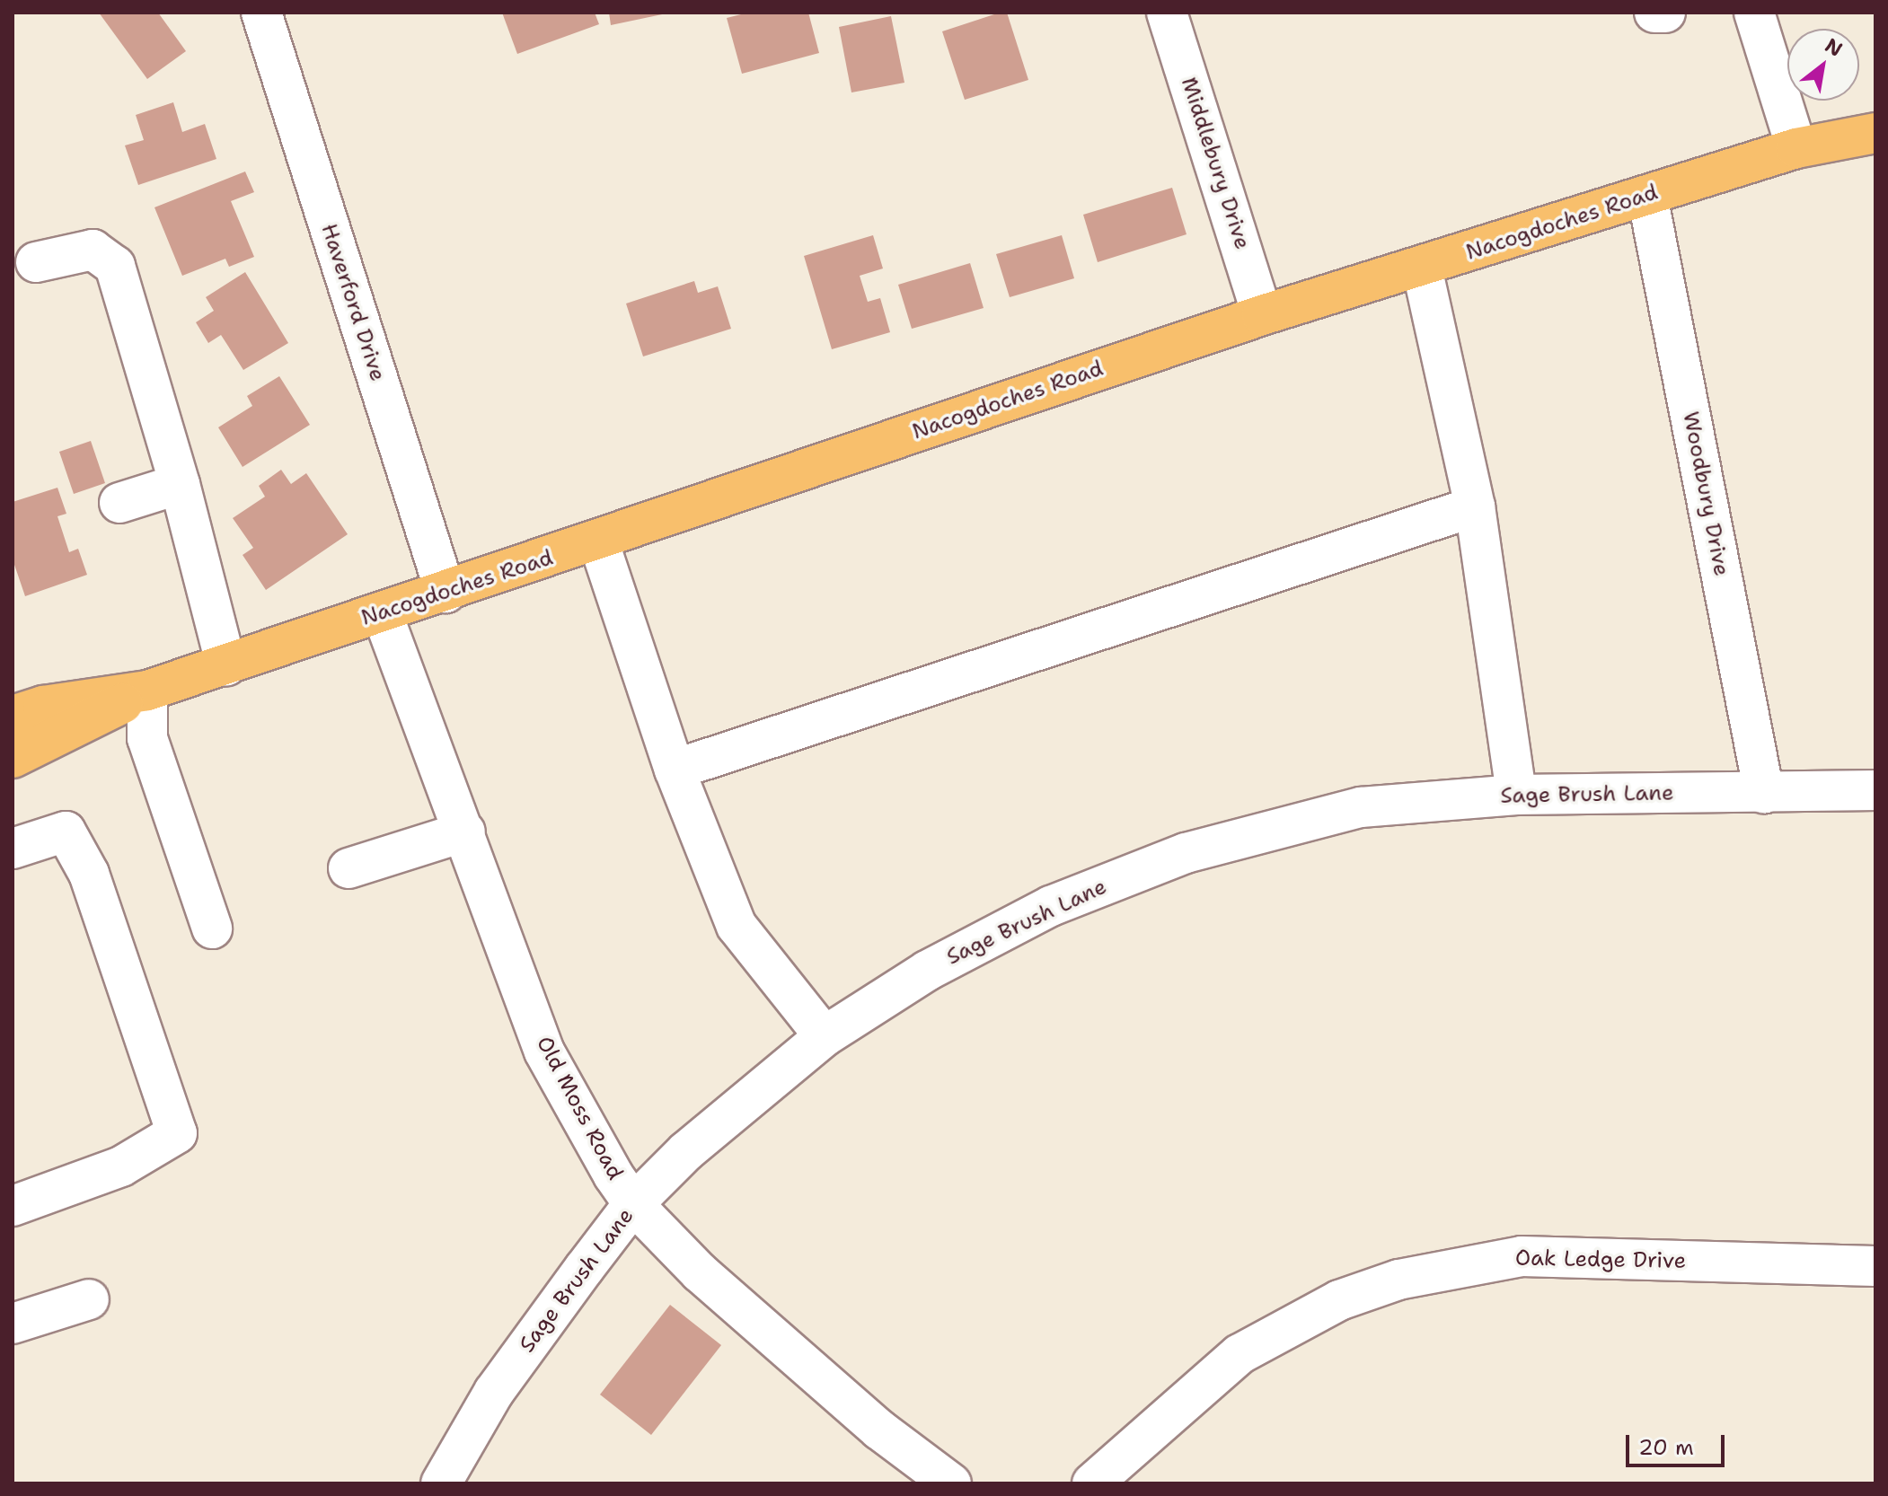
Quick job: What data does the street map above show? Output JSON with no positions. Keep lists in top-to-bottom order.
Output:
{
  "streets": {
    "main road": ["Nacogdoches Road"],
    "street": [
      "Middlebury Drive",
      "Haverford Drive",
      "Woodbury Drive",
      "Sage Brush Lane",
      "Old Moss Road",
      "Oak Ledge Drive"
    ]
  },
  "crossings": [
    ["Middlebury Drive", "Nacogdoches Road"],
    ["Nacogdoches Road", "Haverford Drive"],
    ["Nacogdoches Road", "Woodbury Drive"],
    ["Nacogdoches Road", "Old Moss Road"],
    ["Woodbury Drive", "Sage Brush Lane"],
    ["Sage Brush Lane", "Old Moss Road"]
  ],
  "scale_bar": "20 m",
  "north": "top right"
}
